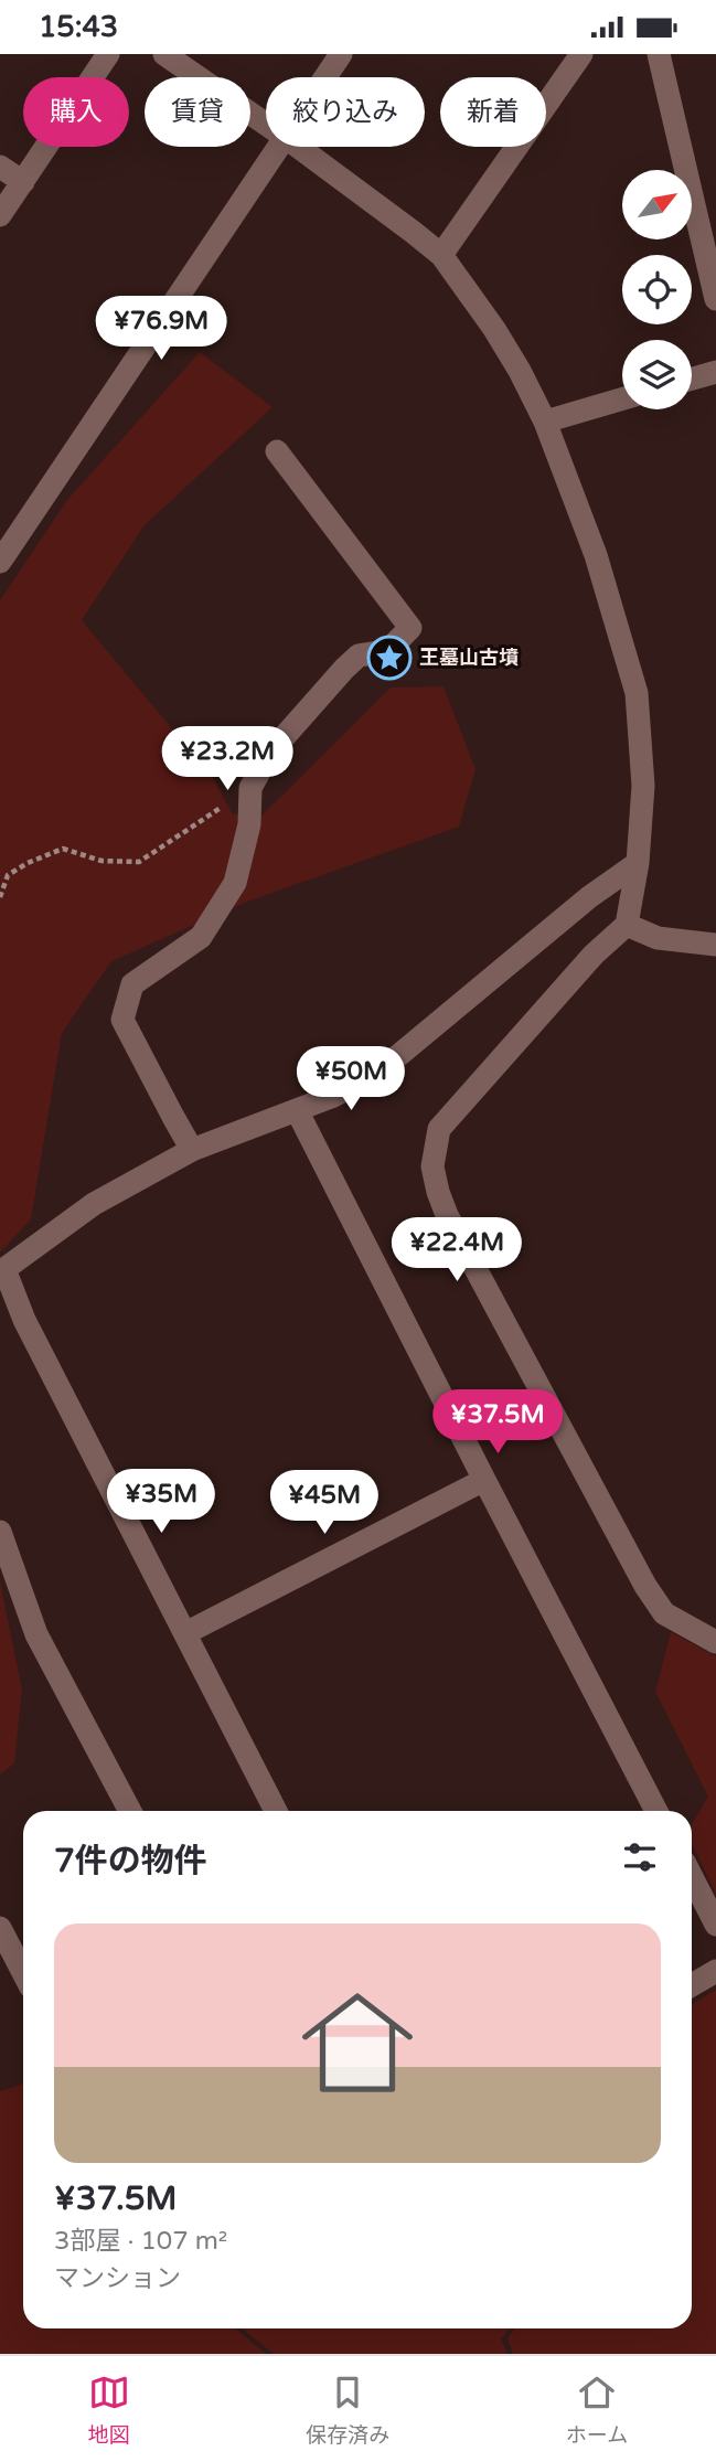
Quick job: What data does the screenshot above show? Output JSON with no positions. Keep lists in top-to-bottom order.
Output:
{
  "places": {
    "place": ["王墓山古墳"]
  },
  "north": "top right",
  "page": {
    "status": "15:43",
    "chip": [
      "購入",
      "賃貸",
      "絞り込み",
      "新着"
    ],
    "price": [
      "¥76.9M",
      "¥23.2M",
      "¥50M",
      "¥22.4M",
      "¥37.5M",
      "¥35M",
      "¥45M"
    ],
    "heading": "7件の物件",
    "list": [
      {
        "name": "¥37.5M",
        "note": "3部屋 · 107 m² · マンション"
      }
    ],
    "tabs": ["地図", "保存済み", "ホーム"]
  }
}
